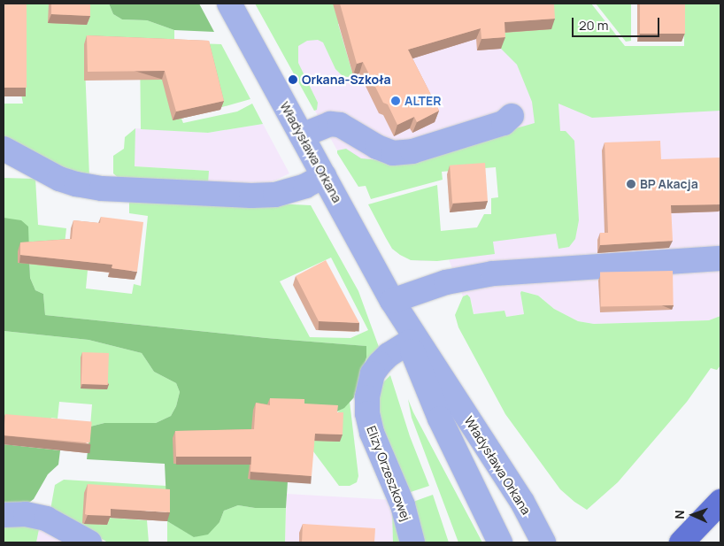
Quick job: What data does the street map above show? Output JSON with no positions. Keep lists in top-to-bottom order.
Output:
{
  "streets": {
    "street": ["Władysława Orkana", "Elizy Orzeszkowej"]
  },
  "crossings": [
    ["Władysława Orkana", "Elizy Orzeszkowej"]
  ],
  "places": ["Orkana-Szkoła", "ALTER", "BP Akacja"],
  "scale_bar": "20 m",
  "north": "left"
}
